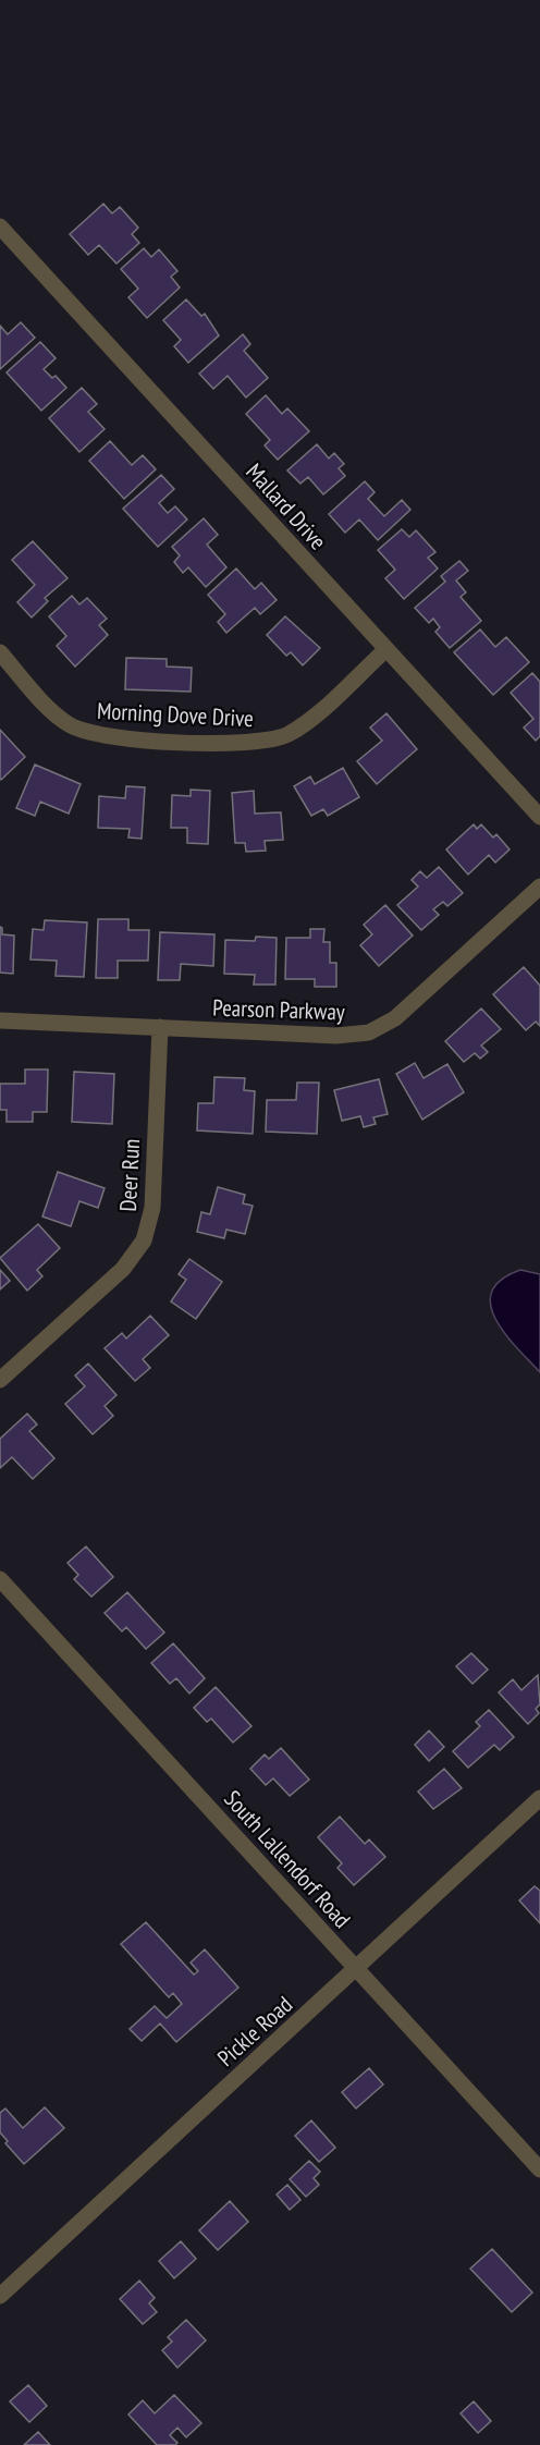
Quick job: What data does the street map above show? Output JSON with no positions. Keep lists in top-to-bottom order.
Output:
{
  "streets": {
    "street": [
      "Mallard Drive",
      "Morning Dove Drive",
      "Pearson Parkway",
      "Deer Run",
      "South Lallendorf Road",
      "Pickle Road"
    ]
  },
  "crossings": [
    ["Mallard Drive", "Morning Dove Drive"],
    ["Pearson Parkway", "Deer Run"],
    ["South Lallendorf Road", "Pickle Road"]
  ]
}
